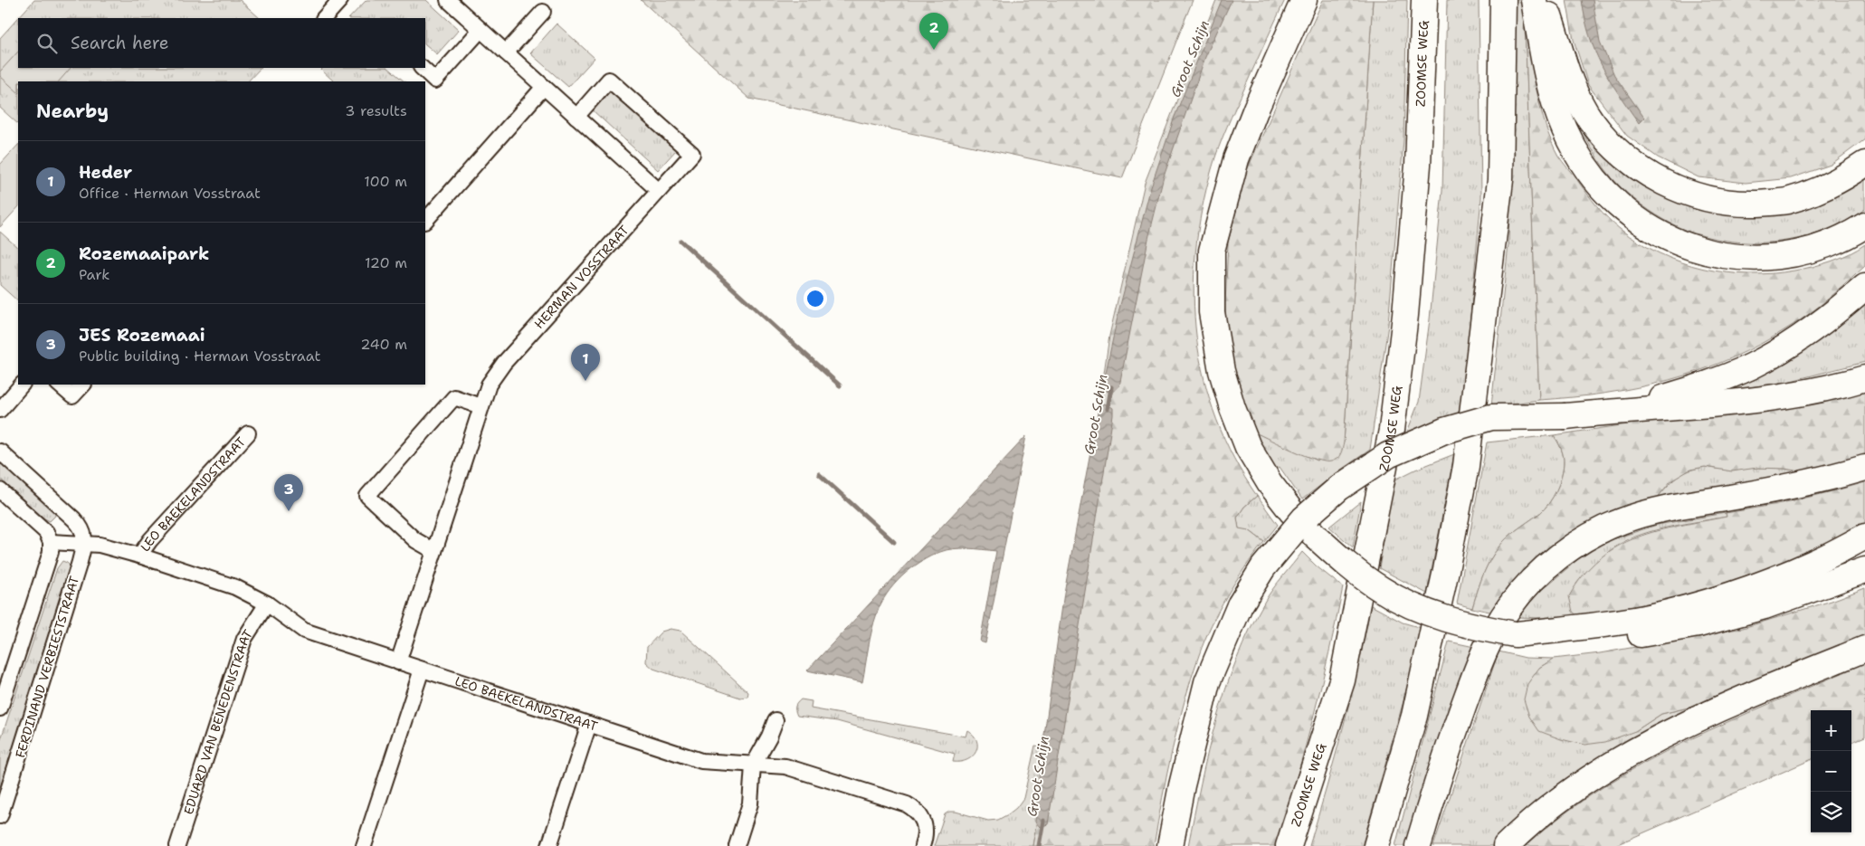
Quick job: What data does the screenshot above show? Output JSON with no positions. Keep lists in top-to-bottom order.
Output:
{
  "streets": {
    "highway": ["ZOOMSE WEG"],
    "street": [
      "HERMAN VOSSTRAAT",
      "LEO BAEKELANDSTRAAT",
      "FERDINAND VERBIESTSTRAAT",
      "EDUARD VAN BENEDENSTRAAT"
    ]
  },
  "crossings": [
    ["HERMAN VOSSTRAAT", "LEO BAEKELANDSTRAAT"],
    ["LEO BAEKELANDSTRAAT", "FERDINAND VERBIESTSTRAAT"],
    ["LEO BAEKELANDSTRAAT", "EDUARD VAN BENEDENSTRAAT"]
  ],
  "water": ["Groot Schijn"],
  "page": {
    "pins": ["2", "1", "3"],
    "search": "Search here",
    "heading": ["Nearby", "3 results"],
    "list": [
      {
        "mark": "1",
        "name": "Heder",
        "note": "Office · Herman Vosstraat",
        "value": "100 m"
      },
      {
        "mark": "2",
        "name": "Rozemaaipark",
        "note": "Park",
        "value": "120 m"
      },
      {
        "mark": "3",
        "name": "JES Rozemaai",
        "note": "Public building · Herman Vosstraat",
        "value": "240 m"
      }
    ],
    "map_buttons": ["+", "−"]
  }
}
